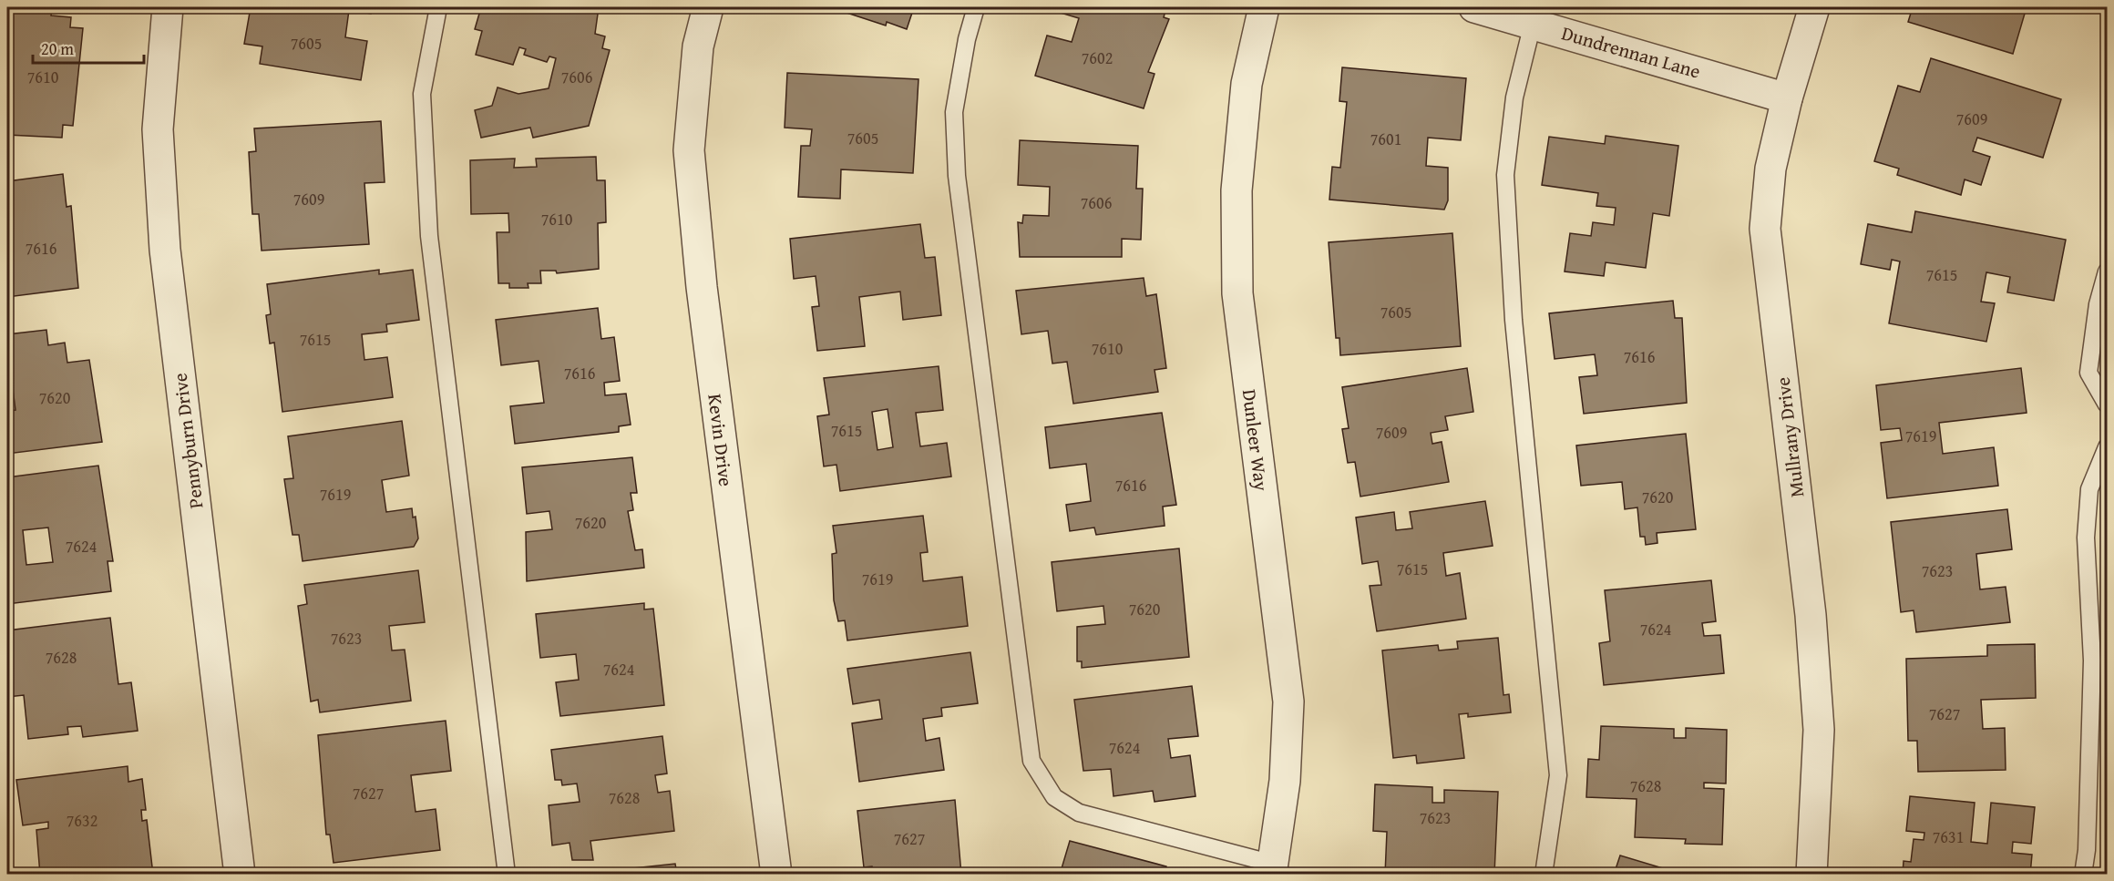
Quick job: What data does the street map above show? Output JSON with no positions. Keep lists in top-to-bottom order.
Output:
{
  "streets": {
    "street": [
      "Dundrennan Lane",
      "Mullrany Drive",
      "Kevin Drive",
      "Dunleer Way",
      "Pennyburn Drive"
    ]
  },
  "crossings": [
    ["Dundrennan Lane", "Mullrany Drive"]
  ],
  "house_numbers": [
    "7605",
    "7602",
    "7610",
    "7606",
    "7609",
    "7605",
    "7601",
    "7609",
    "7606",
    "7610",
    "7616",
    "7615",
    "7605",
    "7615",
    "7610",
    "7616",
    "7616",
    "7620",
    "7615",
    "7609",
    "7619",
    "7616",
    "7619",
    "7620",
    "7620",
    "7624",
    "7615",
    "7623",
    "7619",
    "7620",
    "7624",
    "7623",
    "7628",
    "7624",
    "7627",
    "7624",
    "7628",
    "7627",
    "7628",
    "7623",
    "7632",
    "7631",
    "7627"
  ],
  "scale_bar": "20 m"
}
